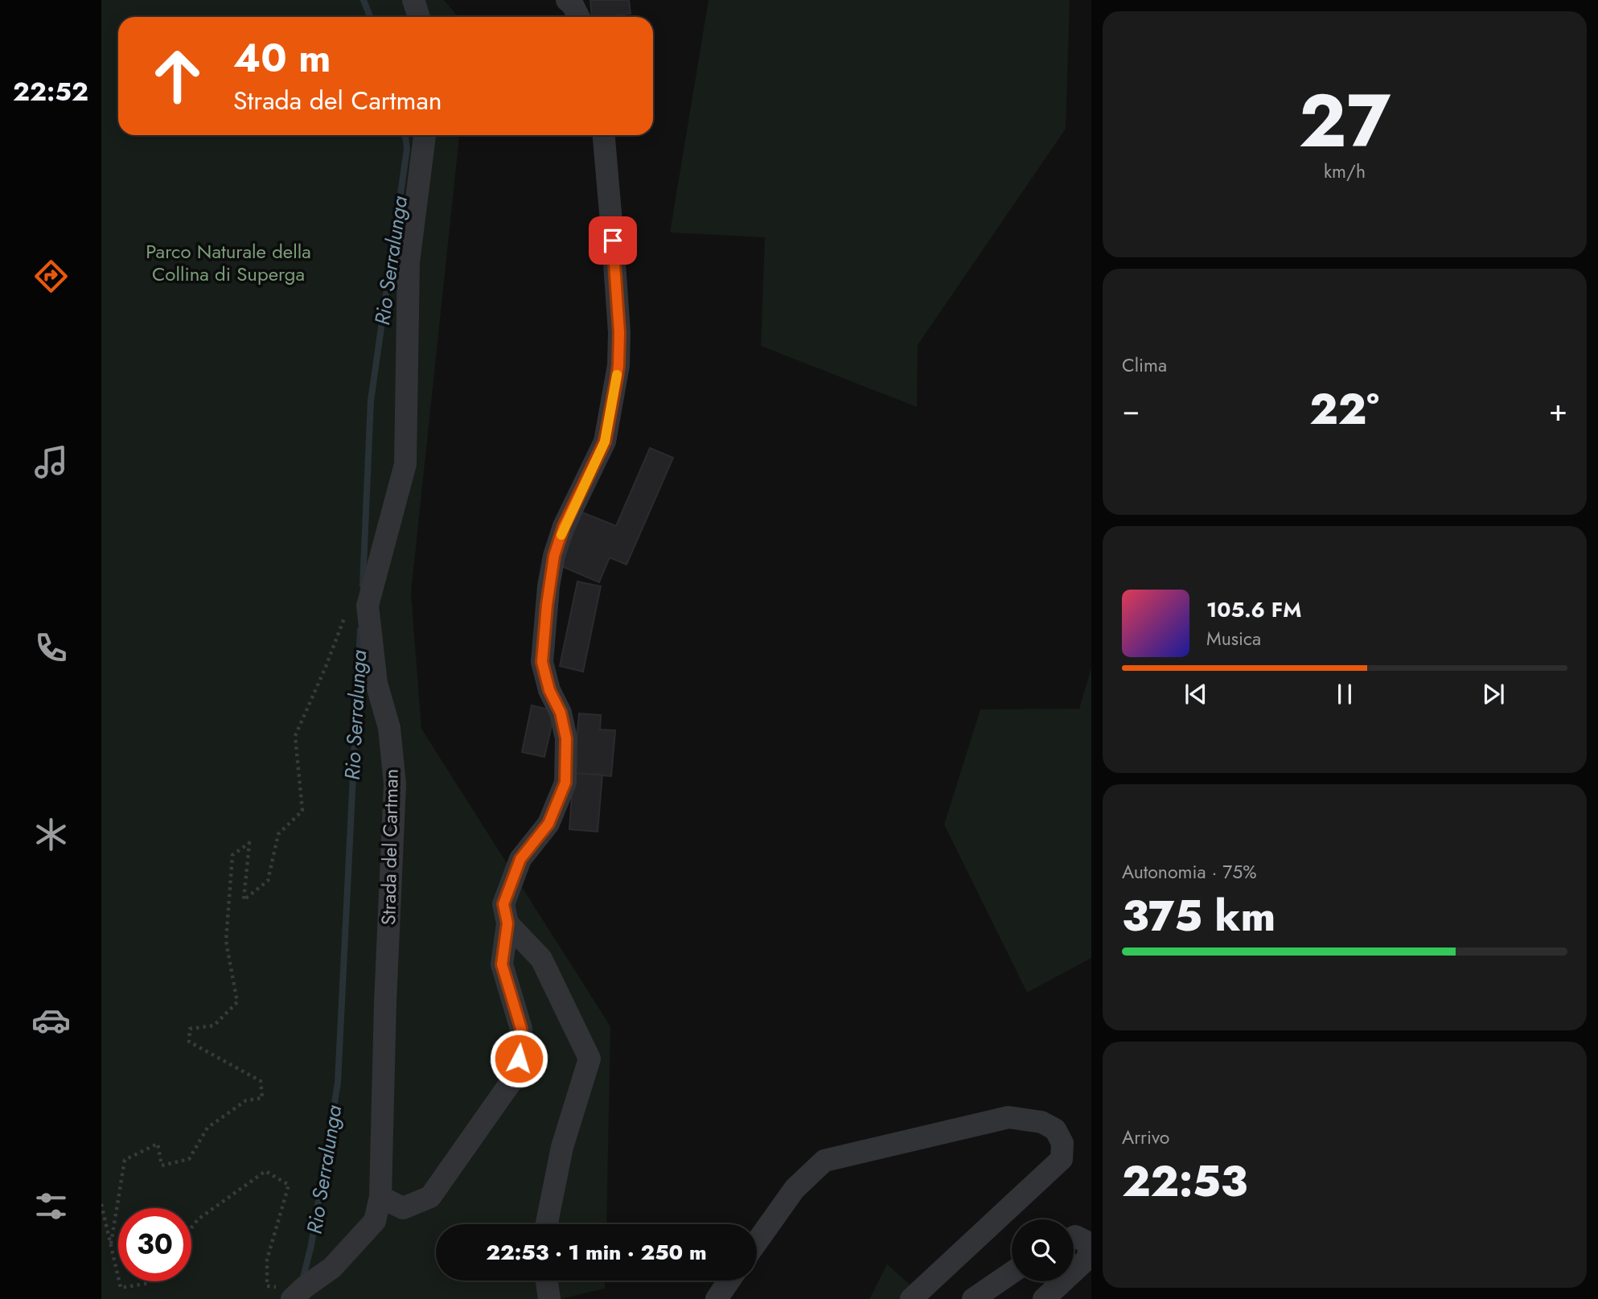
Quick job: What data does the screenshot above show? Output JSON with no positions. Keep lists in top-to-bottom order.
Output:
{
  "streets": {
    "street": ["Strada del Cartman"]
  },
  "water": ["Rio Serralunga"],
  "parks": ["Parco Naturale della Collina di Superga"],
  "page": {
    "tabs": "22:52",
    "tile": [
      ["27", "km/h"],
      "Clima",
      ["Autonomia · 75%", "375 km"],
      ["Arrivo", "22:53"]
    ],
    "turn": ["40 m", "Strada del Cartman"],
    "heat": ["−", "22°", "+"],
    "song": ["105.6 FM", "Musica"],
    "limit": "30",
    "trip": "22:53 · 1 min · 250 m"
  }
}
